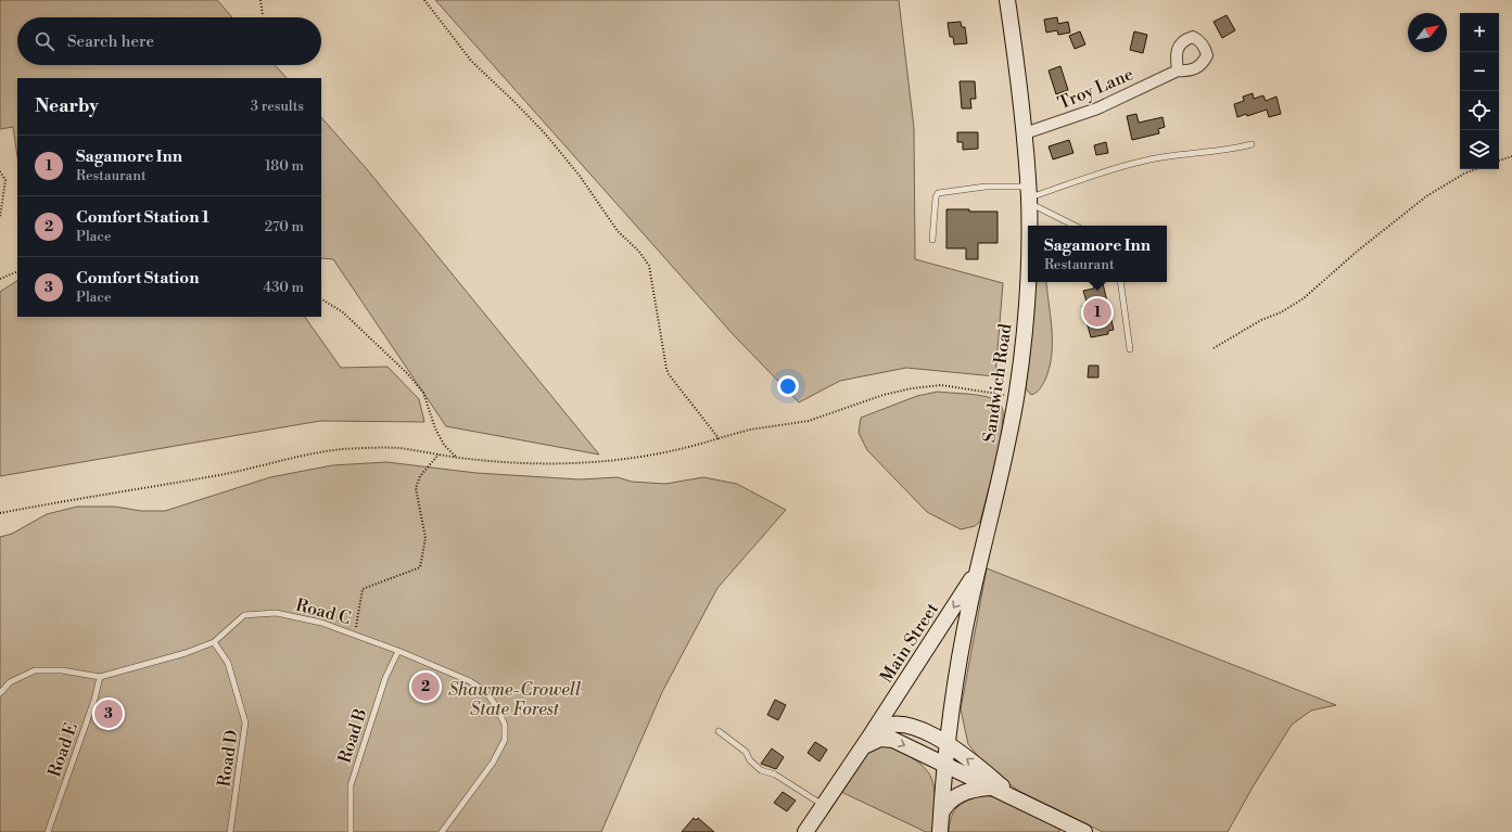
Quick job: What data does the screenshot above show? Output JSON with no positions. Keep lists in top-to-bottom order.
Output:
{
  "streets": {
    "main road": ["Sandwich Road", "Main Street"],
    "street": ["Troy Lane"],
    "lane": [
      "Road C",
      "Road B",
      "Road E",
      "Road D"
    ]
  },
  "crossings": [
    ["Troy Lane", "Sandwich Road"],
    ["Sandwich Road", "Main Street"],
    ["Road C", "Road B"],
    ["Road C", "Road E"],
    ["Road C", "Road D"]
  ],
  "parks": ["Shawme-Crowell State Forest"],
  "north": "top right",
  "page": {
    "map_buttons": ["+", "−"],
    "search": "Search here",
    "heading": ["Nearby", "3 results"],
    "list": [
      {
        "mark": "1",
        "name": "Sagamore Inn",
        "note": "Restaurant",
        "value": "180 m"
      },
      {
        "mark": "2",
        "name": "Comfort Station 1",
        "note": "Place",
        "value": "270 m"
      },
      {
        "mark": "3",
        "name": "Comfort Station",
        "note": "Place",
        "value": "430 m"
      }
    ],
    "popup": ["Sagamore Inn", "Restaurant"],
    "pins": ["1", "2", "3"]
  }
}
